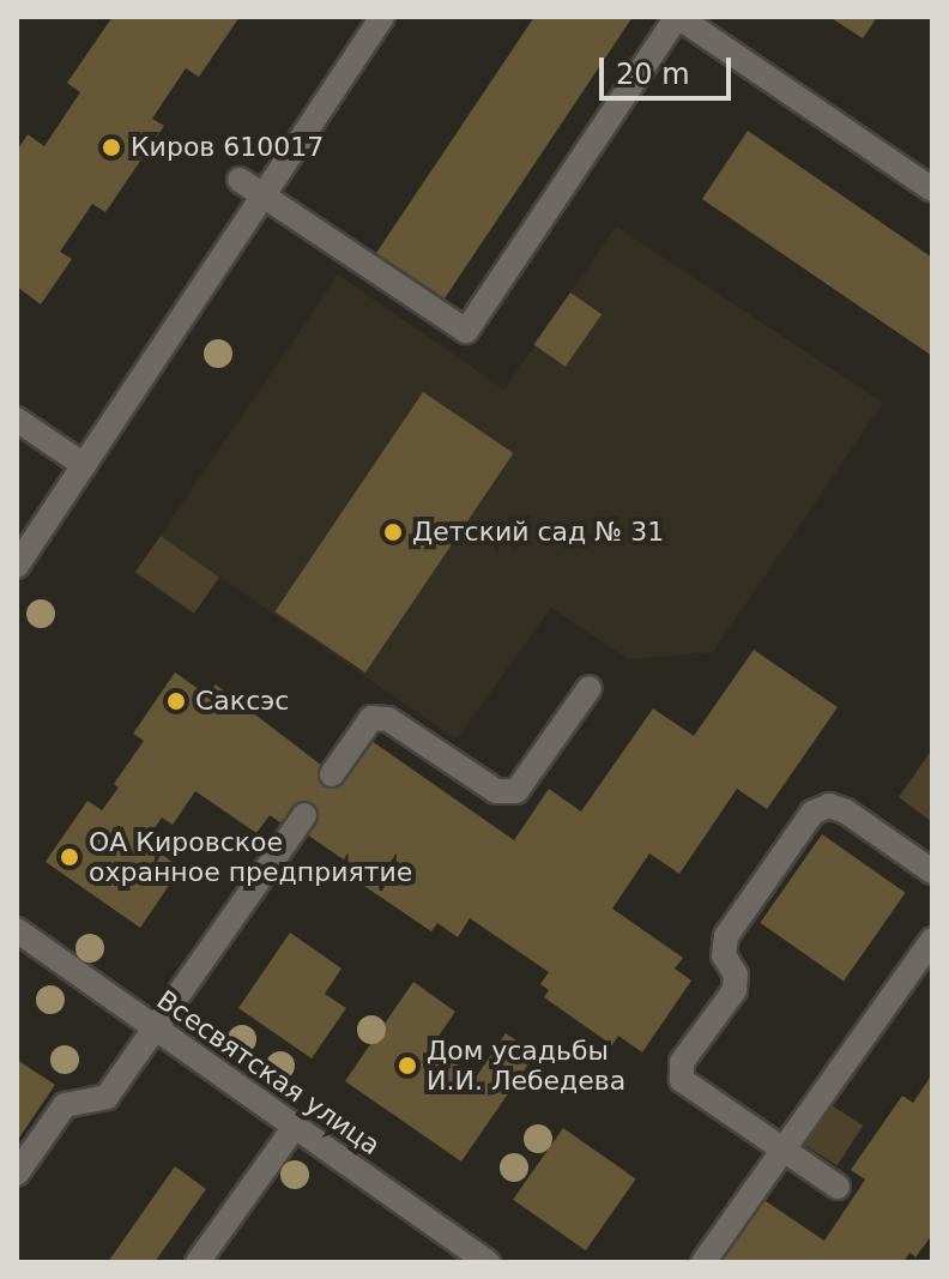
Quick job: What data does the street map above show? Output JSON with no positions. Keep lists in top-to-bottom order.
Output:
{
  "streets": {
    "street": ["Всесвятская улица"]
  },
  "places": [
    "Киров 610017",
    "Детский сад № 31",
    "Саксэс",
    "ОА Кировское охранное предприятие",
    "Дом усадьбы И.И. Лебедева"
  ],
  "scale_bar": "20 m"
}
